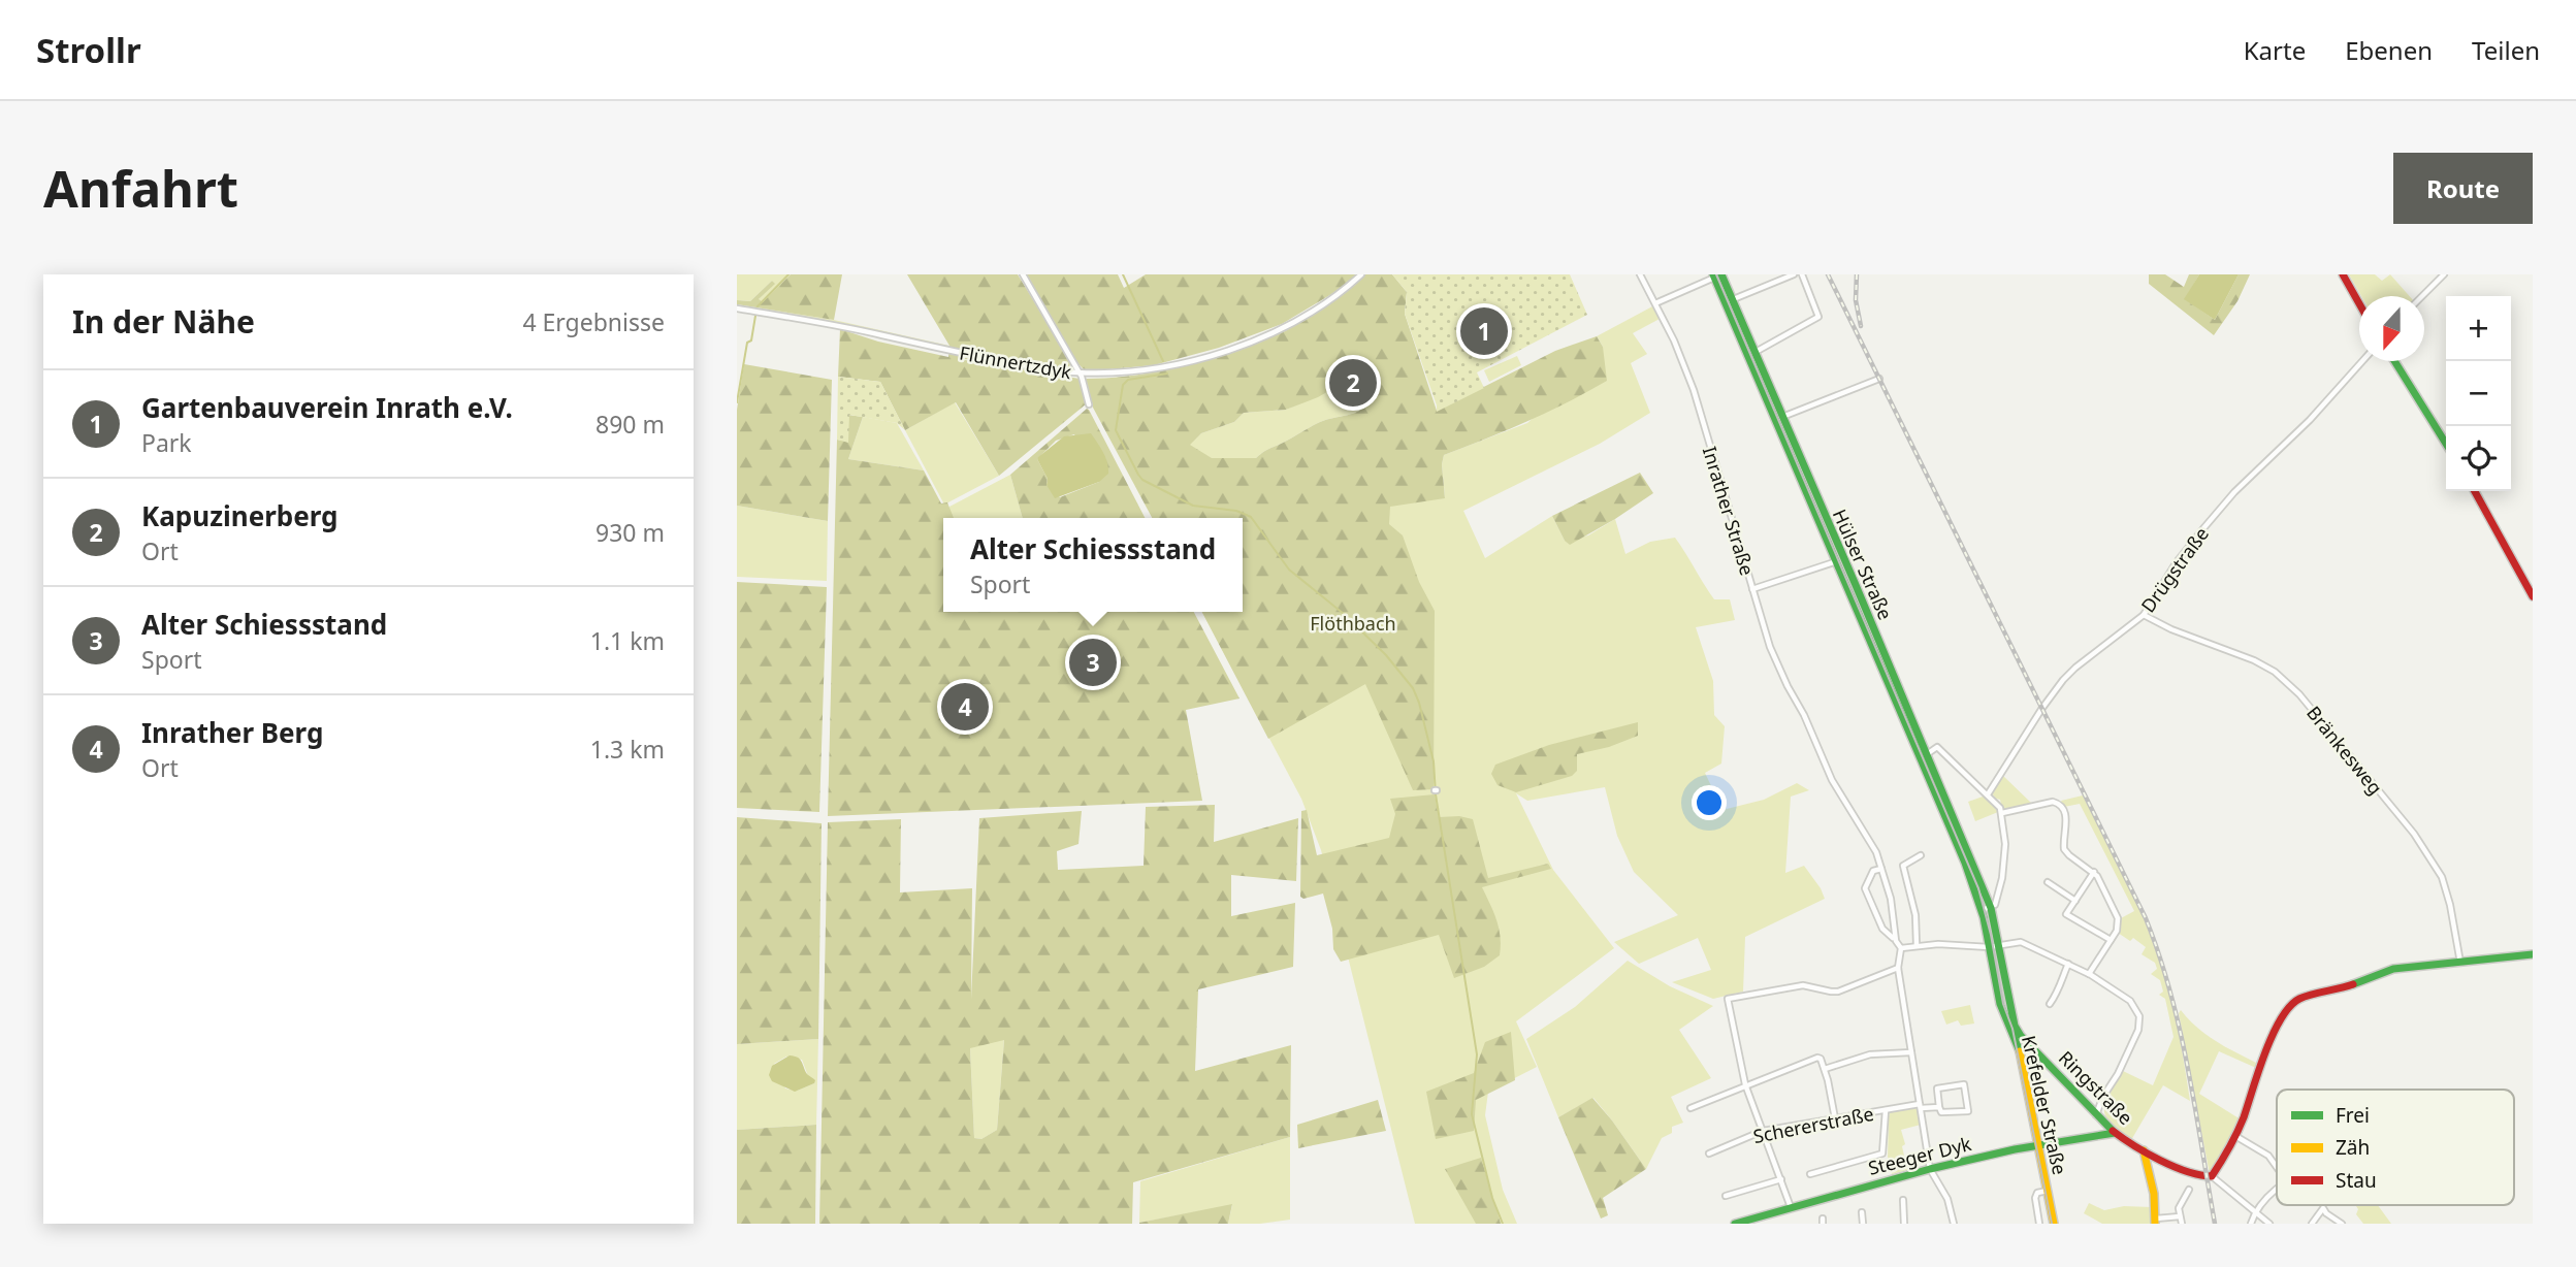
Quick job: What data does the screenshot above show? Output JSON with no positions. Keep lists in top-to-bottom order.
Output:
{
  "streets": {
    "street": [
      "Flünnertzdyk",
      "Inrather Straße",
      "Hülser Straße",
      "Drügstraße",
      "Bränkesweg",
      "Ringstraße",
      "Krefelder Straße",
      "Schererstraße",
      "Steeger Dyk"
    ]
  },
  "crossings": [
    ["Inrather Straße", "Hülser Straße"],
    ["Hülser Straße", "Krefelder Straße"],
    ["Drügstraße", "Bränkesweg"],
    ["Ringstraße", "Krefelder Straße"],
    ["Ringstraße", "Steeger Dyk"],
    ["Krefelder Straße", "Steeger Dyk"]
  ],
  "parks": ["Flöthbach"],
  "legend": ["Frei", "Zäh", "Stau"],
  "north": "bottom",
  "page": {
    "header": "Strollr",
    "nav": ["Karte", "Ebenen", "Teilen"],
    "buttons": "Route",
    "title": "Anfahrt",
    "heading": ["In der Nähe", "4 Ergebnisse"],
    "map_buttons": ["+", "−"],
    "pins": [
      "1",
      "2",
      "3",
      "4"
    ],
    "list": [
      {
        "mark": "1",
        "name": "Gartenbauverein Inrath e.V.",
        "note": "Park",
        "value": "890 m"
      },
      {
        "mark": "2",
        "name": "Kapuzinerberg",
        "note": "Ort",
        "value": "930 m"
      },
      {
        "mark": "3",
        "name": "Alter Schiessstand",
        "note": "Sport",
        "value": "1.1 km"
      },
      {
        "mark": "4",
        "name": "Inrather Berg",
        "note": "Ort",
        "value": "1.3 km"
      }
    ],
    "popup": ["Alter Schiessstand", "Sport"]
  }
}
